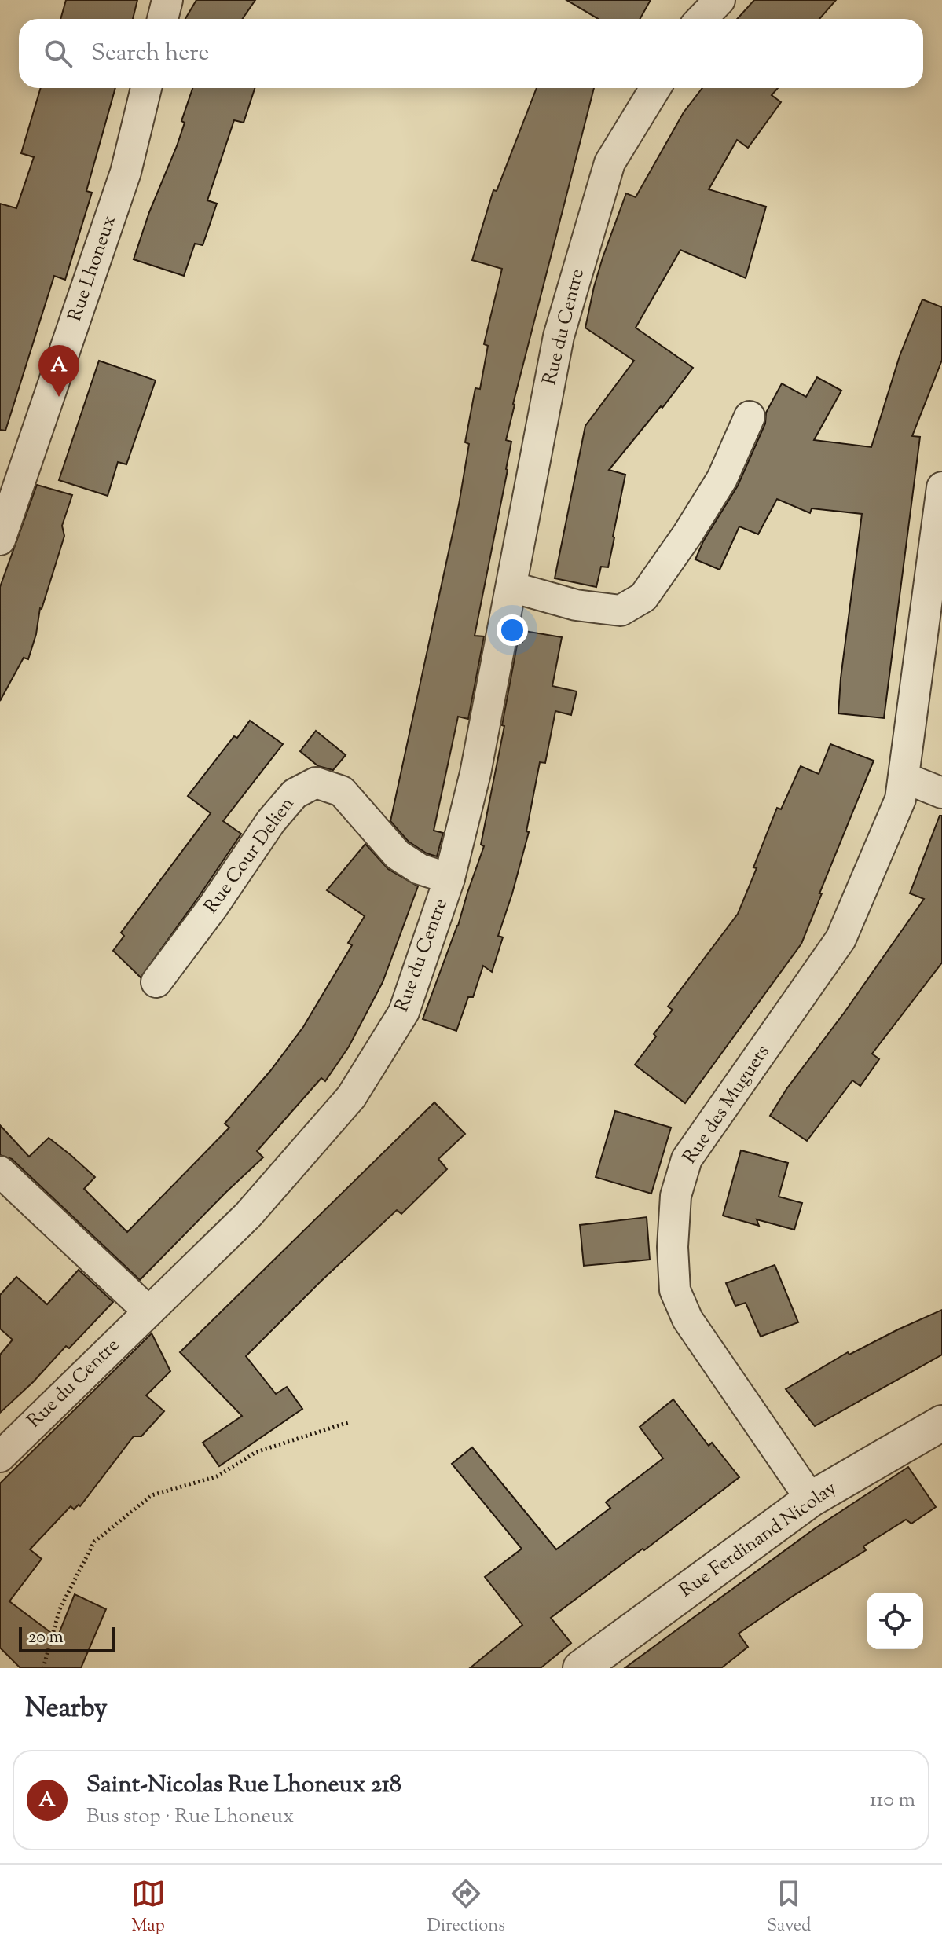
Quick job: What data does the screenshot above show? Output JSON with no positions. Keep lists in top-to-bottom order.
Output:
{
  "streets": {
    "street": [
      "Rue Lhoneux",
      "Rue du Centre",
      "Rue Cour Delien",
      "Rue des Muguets",
      "Rue Ferdinand Nicolay"
    ]
  },
  "crossings": [
    ["Rue du Centre", "Rue Cour Delien"],
    ["Rue des Muguets", "Rue Ferdinand Nicolay"]
  ],
  "scale_bar": "20 m",
  "page": {
    "search": "Search here",
    "pins": "A",
    "scale": "20 m",
    "heading": "Nearby",
    "list": [
      {
        "mark": "A",
        "name": "Saint-Nicolas Rue Lhoneux 218",
        "note": "Bus stop · Rue Lhoneux",
        "value": "110 m"
      }
    ],
    "nav": ["Map", "Directions", "Saved"]
  }
}
